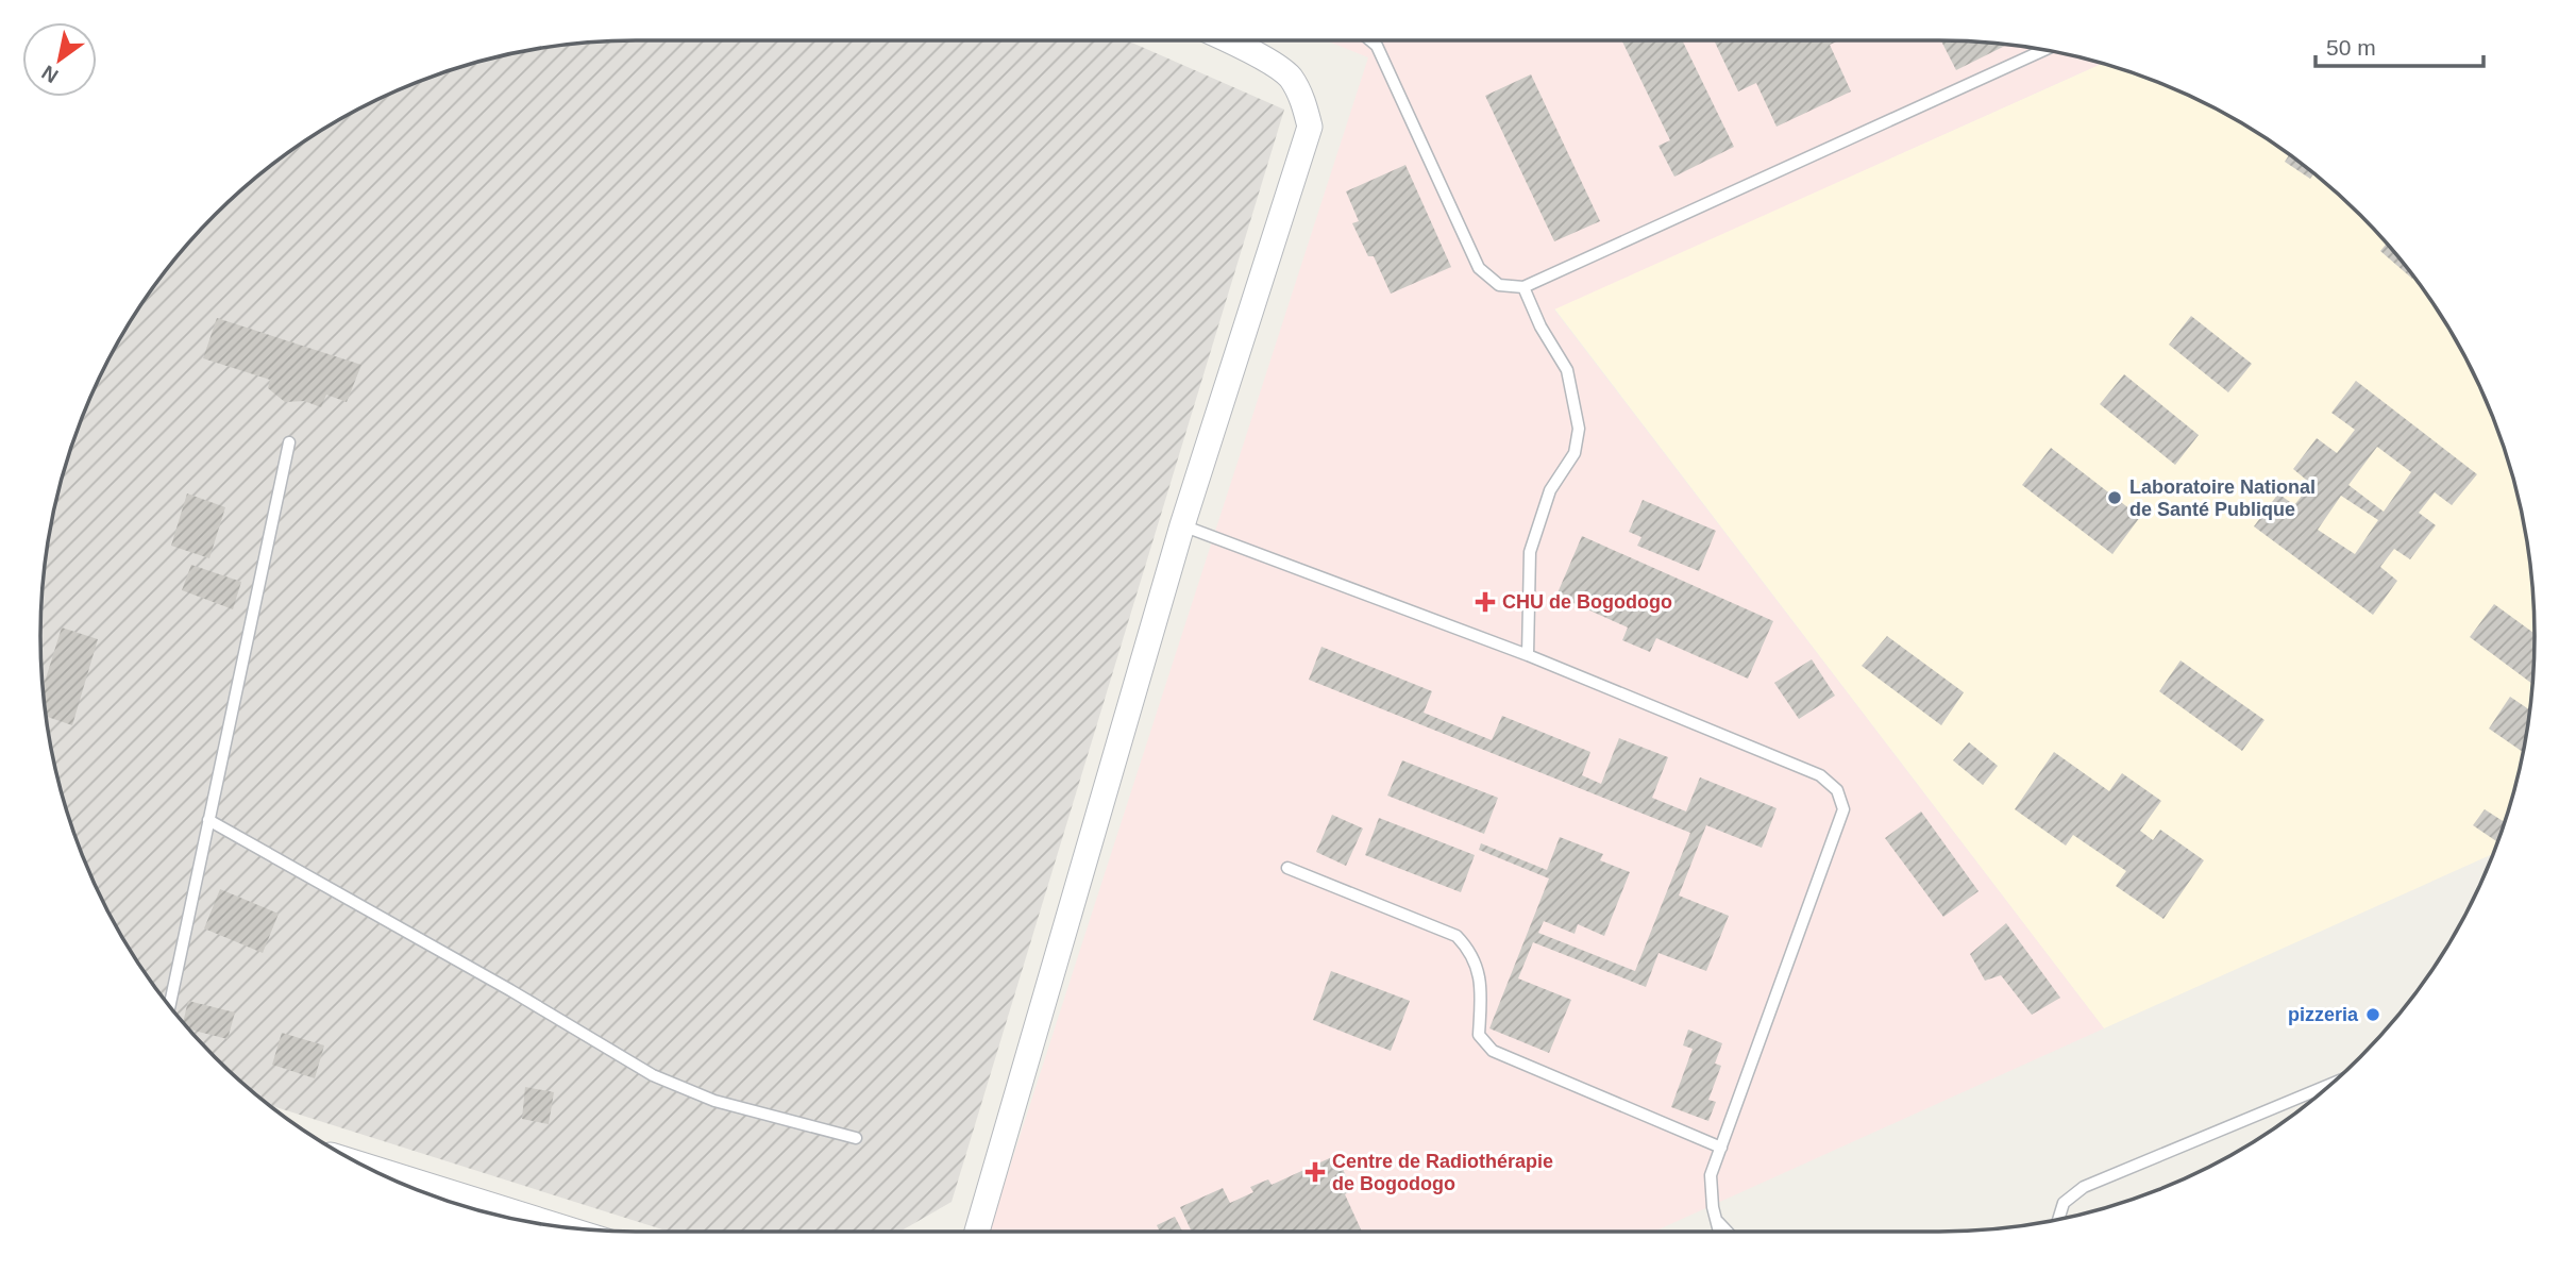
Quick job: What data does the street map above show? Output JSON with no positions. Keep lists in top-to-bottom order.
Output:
{
  "places": {
    "other": ["Laboratoire National de Santé Publique", "pizzeria"],
    "health": ["CHU de Bogodogo", "Centre de Radiothérapie de Bogodogo"]
  },
  "scale_bar": "50 m",
  "north": "bottom left"
}
